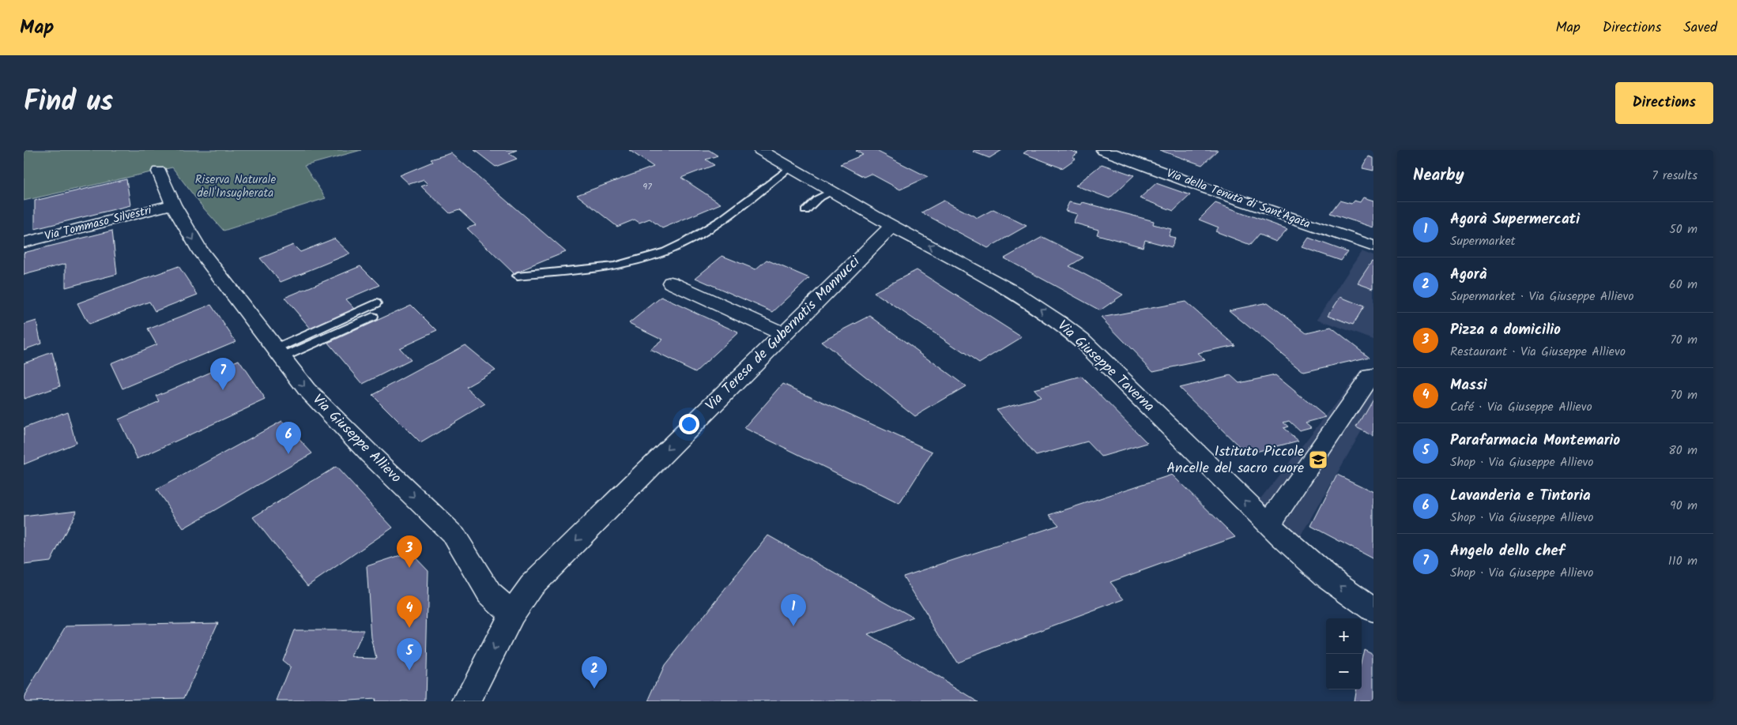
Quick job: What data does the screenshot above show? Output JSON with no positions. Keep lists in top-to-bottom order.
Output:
{
  "streets": {
    "street": [
      "Via della Tenuta di Sant'Agata",
      "Via Tommaso Silvestri",
      "Via Teresa de Gubernatis Mannucci",
      "Via Giuseppe Taverna",
      "Via Giuseppe Allievo"
    ]
  },
  "crossings": [
    ["Via Tommaso Silvestri", "Via Giuseppe Allievo"],
    ["Via Teresa de Gubernatis Mannucci", "Via Giuseppe Taverna"],
    ["Via Teresa de Gubernatis Mannucci", "Via Giuseppe Allievo"]
  ],
  "one_way": ["Via Teresa de Gubernatis Mannucci", "Via Giuseppe Taverna", "Via Giuseppe Allievo"],
  "parks": ["Riserva Naturale dell'Insugherata"],
  "places": {
    "school or university": ["Istituto Piccole Ancelle del sacro cuore"]
  },
  "house_numbers": ["97"],
  "page": {
    "header": "Map",
    "nav": ["Map", "Directions", "Saved"],
    "title": "Find us",
    "buttons": "Directions",
    "heading": ["Nearby", "7 results"],
    "list": [
      {
        "mark": "1",
        "name": "Agorà Supermercati",
        "note": "Supermarket",
        "value": "50 m"
      },
      {
        "mark": "2",
        "name": "Agorà",
        "note": "Supermarket · Via Giuseppe Allievo",
        "value": "60 m"
      },
      {
        "mark": "3",
        "name": "Pizza a domicilio",
        "note": "Restaurant · Via Giuseppe Allievo",
        "value": "70 m"
      },
      {
        "mark": "4",
        "name": "Massi",
        "note": "Café · Via Giuseppe Allievo",
        "value": "70 m"
      },
      {
        "mark": "5",
        "name": "Parafarmacia Montemario",
        "note": "Shop · Via Giuseppe Allievo",
        "value": "80 m"
      },
      {
        "mark": "6",
        "name": "Lavanderia e Tintoria",
        "note": "Shop · Via Giuseppe Allievo",
        "value": "90 m"
      },
      {
        "mark": "7",
        "name": "Angelo dello chef",
        "note": "Shop · Via Giuseppe Allievo",
        "value": "110 m"
      }
    ],
    "pins": [
      "7",
      "6",
      "3",
      "1",
      "4",
      "5",
      "2"
    ],
    "map_buttons": ["+", "−"]
  }
}
